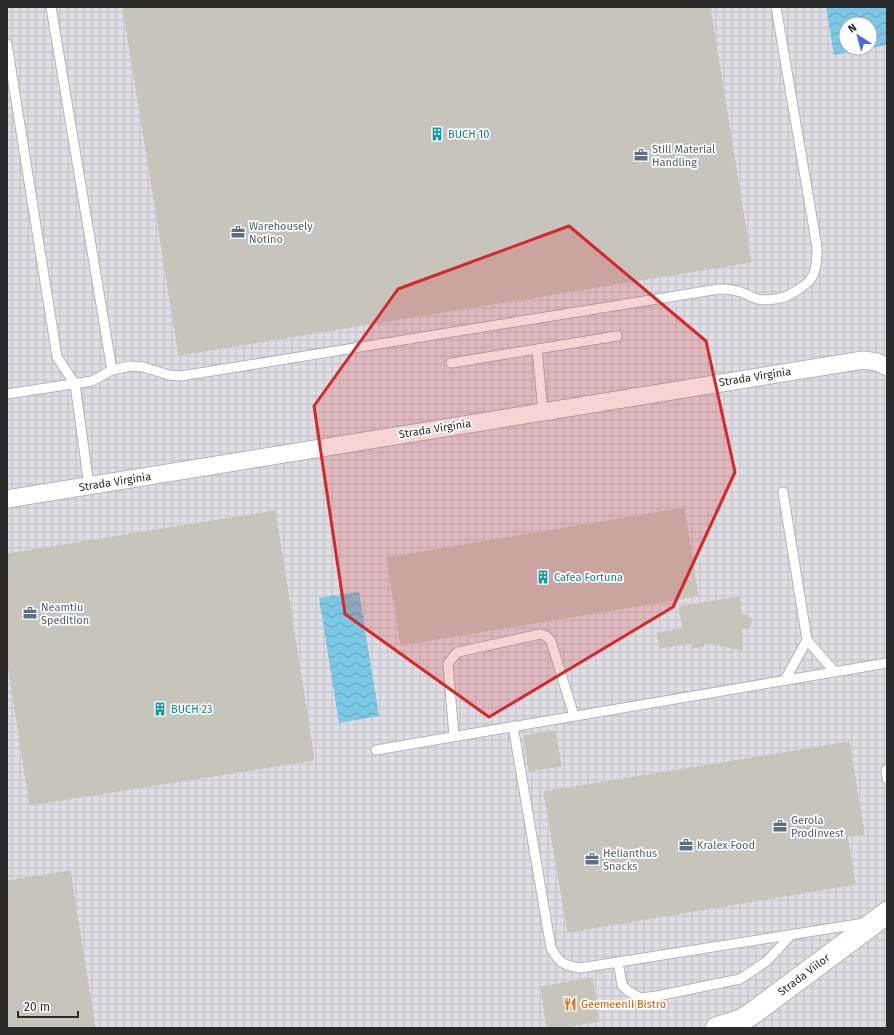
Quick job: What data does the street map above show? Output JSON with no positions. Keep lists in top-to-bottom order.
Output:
{
  "streets": {
    "main road": ["Strada Viilor"],
    "street": ["Strada Virginia"]
  },
  "places": {
    "building": ["BUCH 10", "Cafea Fortuna", "BUCH 23"],
    "office": [
      "Still Material Handling",
      "Warehousely Notino",
      "Neamtiu Spedition",
      "Gerola Prodinvest",
      "Kralex Food",
      "Helianthus Snacks"
    ],
    "restaurant": ["Geemeenii Bistro"]
  },
  "scale_bar": "20 m",
  "north": "top left"
}
